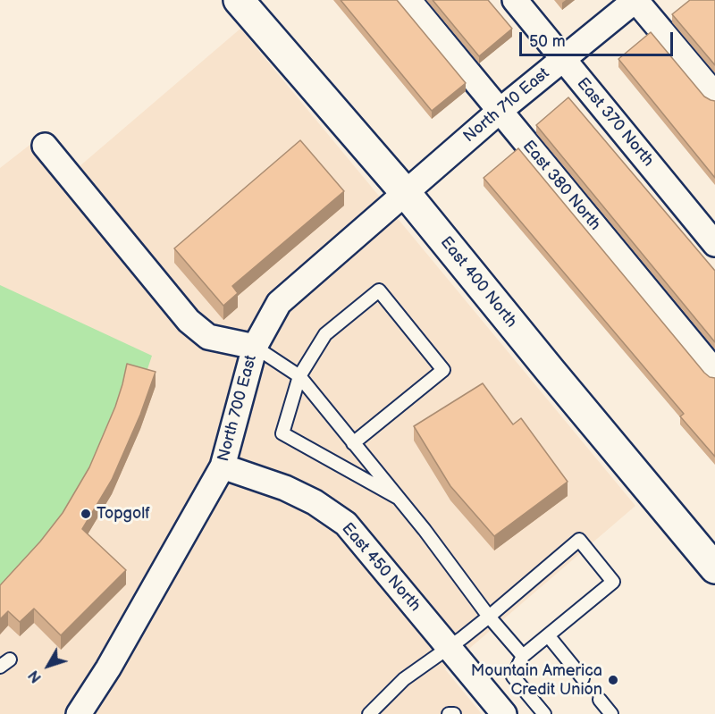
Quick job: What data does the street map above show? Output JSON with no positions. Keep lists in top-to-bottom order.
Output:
{
  "streets": {
    "street": [
      "North 710 East",
      "East 370 North",
      "East 380 North",
      "East 400 North",
      "North 700 East",
      "East 450 North"
    ]
  },
  "crossings": [
    ["North 710 East", "East 370 North"],
    ["North 710 East", "East 380 North"],
    ["North 710 East", "East 400 North"],
    ["North 710 East", "North 700 East"],
    ["East 400 North", "North 700 East"],
    ["North 700 East", "East 450 North"]
  ],
  "places": ["Topgolf", "Mountain America Credit Union"],
  "scale_bar": "50 m",
  "north": "bottom left"
}
